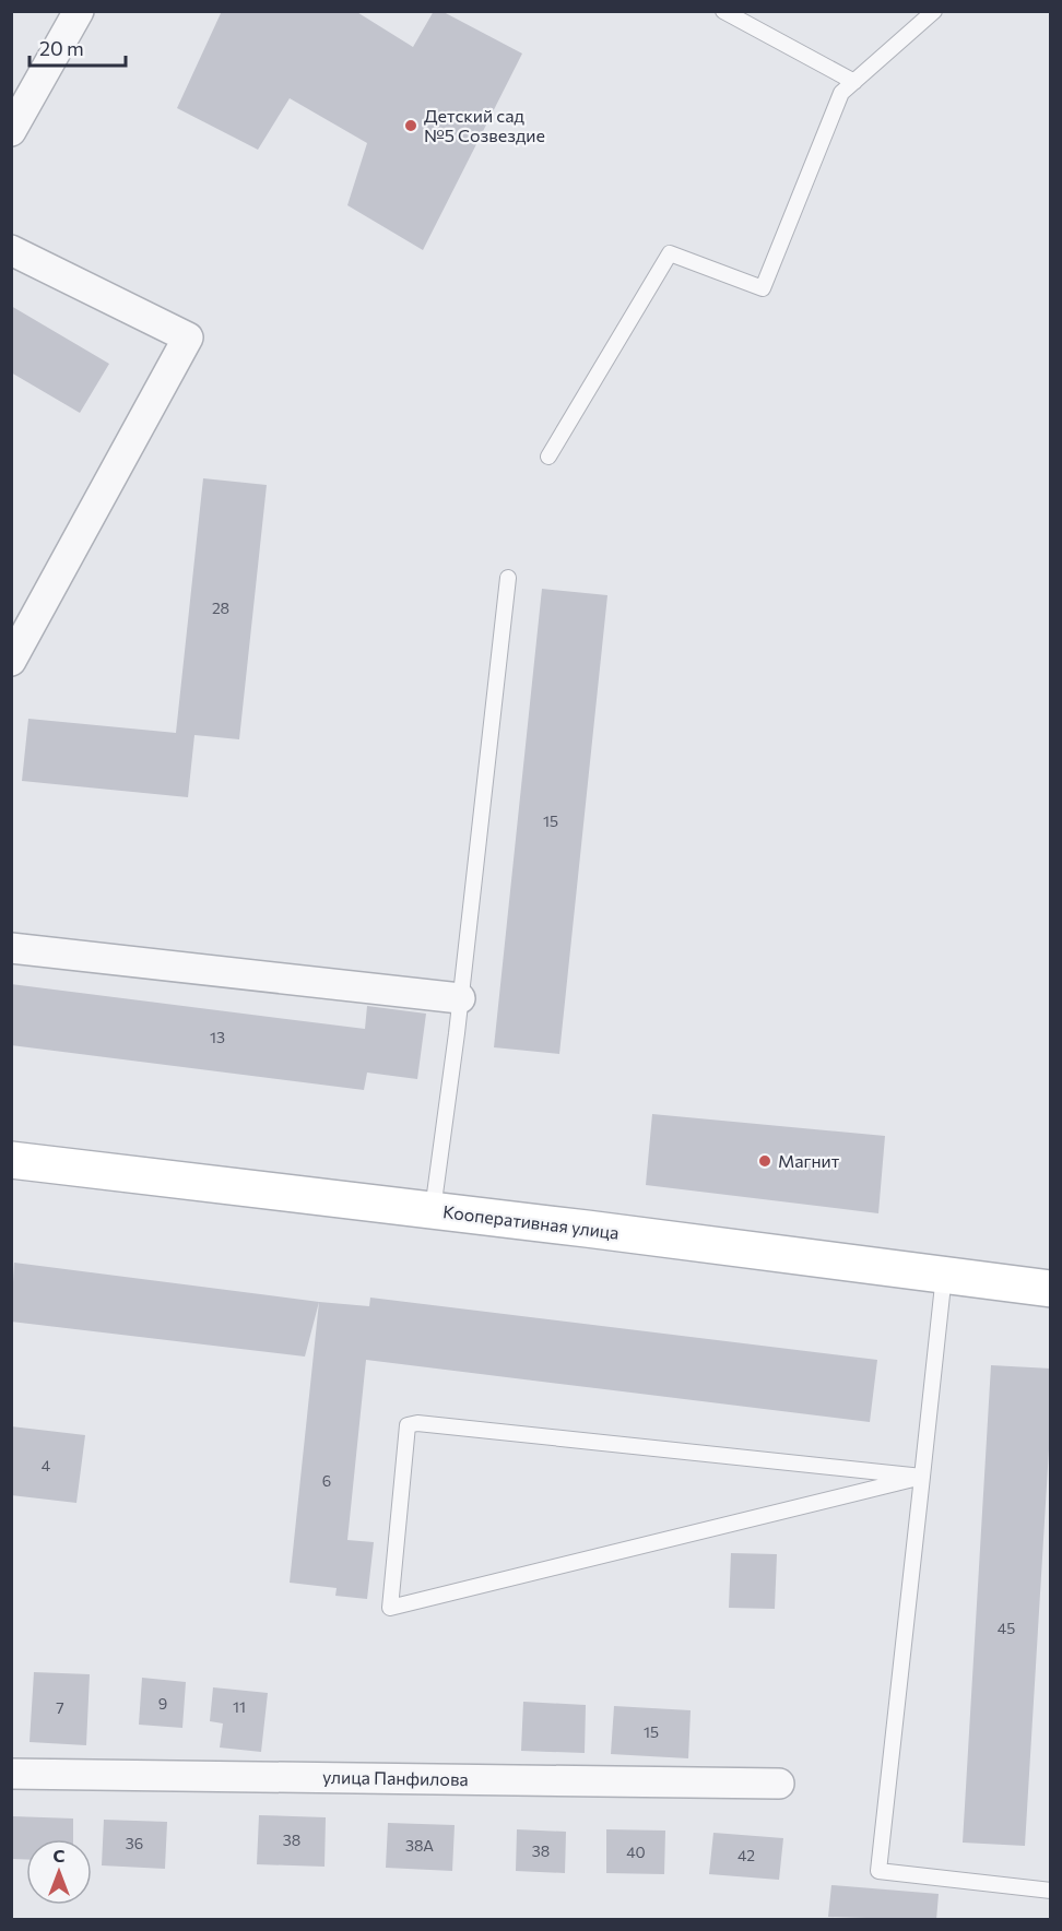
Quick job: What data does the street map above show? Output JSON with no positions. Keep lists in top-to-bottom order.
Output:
{
  "streets": {
    "street": ["Кооперативная улица", "улица Панфилова"]
  },
  "places": ["Детский сад №5 Созвездие", "Магнит"],
  "house_numbers": [
    "28",
    "15",
    "13",
    "4",
    "6",
    "45",
    "9",
    "11",
    "7",
    "15",
    "38",
    "36",
    "38А",
    "38",
    "40",
    "42"
  ],
  "scale_bar": "20 m",
  "north": "top"
}
